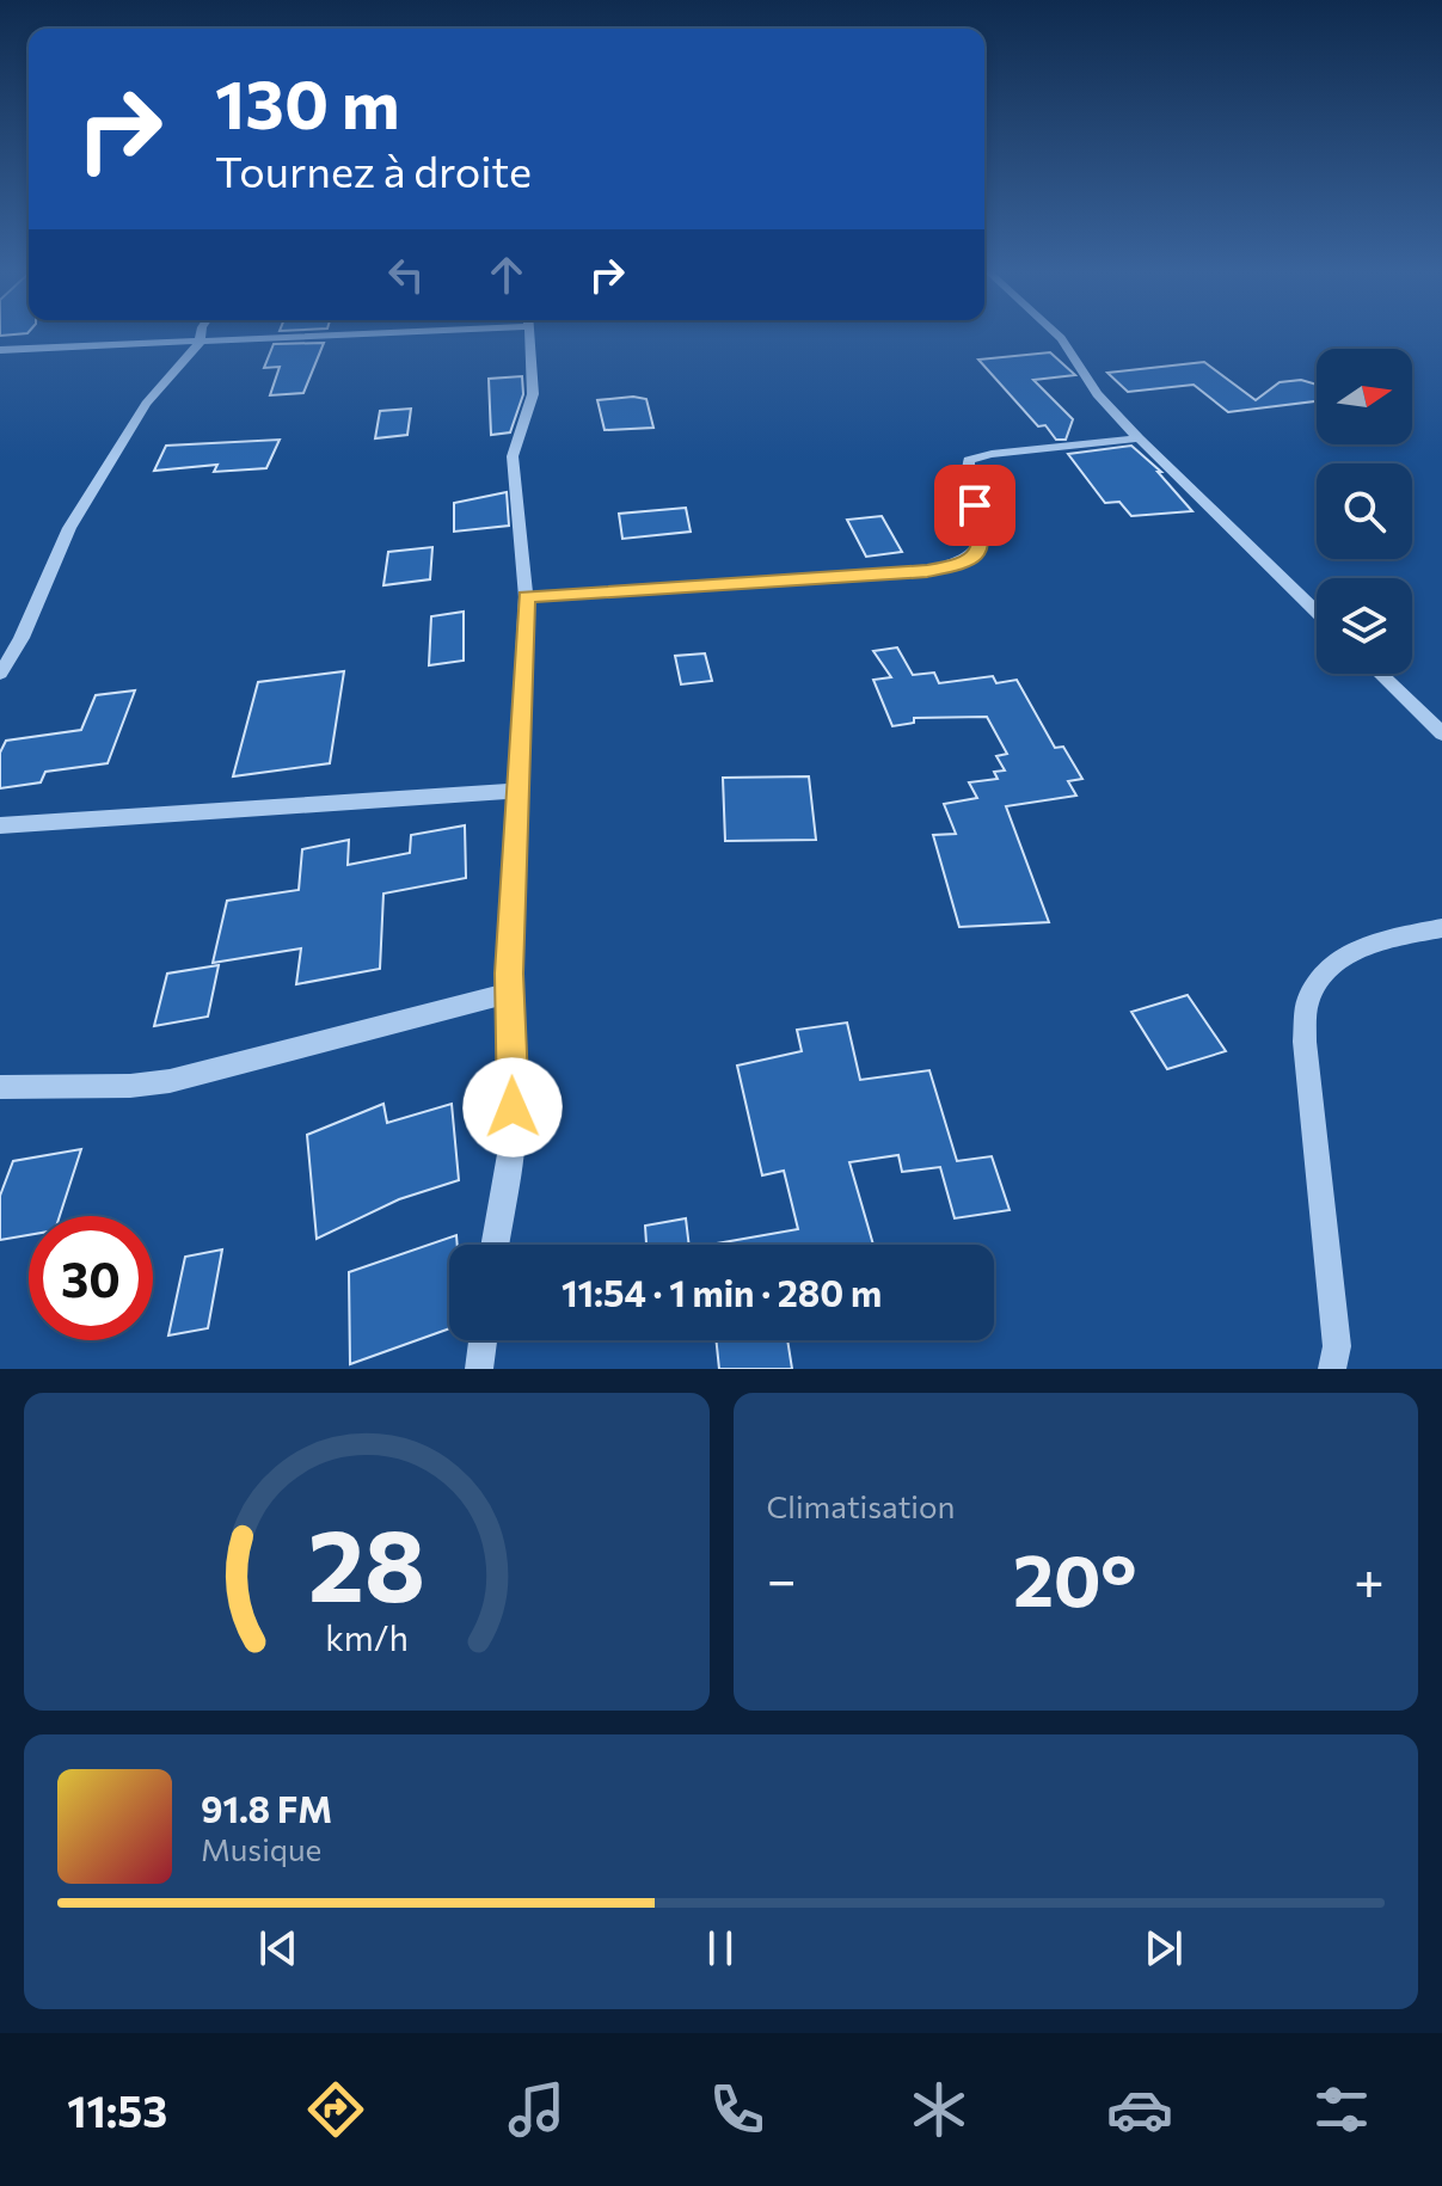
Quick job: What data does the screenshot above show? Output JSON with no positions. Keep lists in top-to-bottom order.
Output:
{
  "north": "right",
  "page": {
    "turn": ["130 m", "Tournez à droite"],
    "limit": "30",
    "trip": "11:54 · 1 min · 280 m",
    "tile": "Climatisation",
    "heat": ["−", "20°", "+"],
    "song": ["91.8 FM", "Musique"],
    "tabs": "11:53",
    "gauge": ["28", "km/h"]
  }
}
